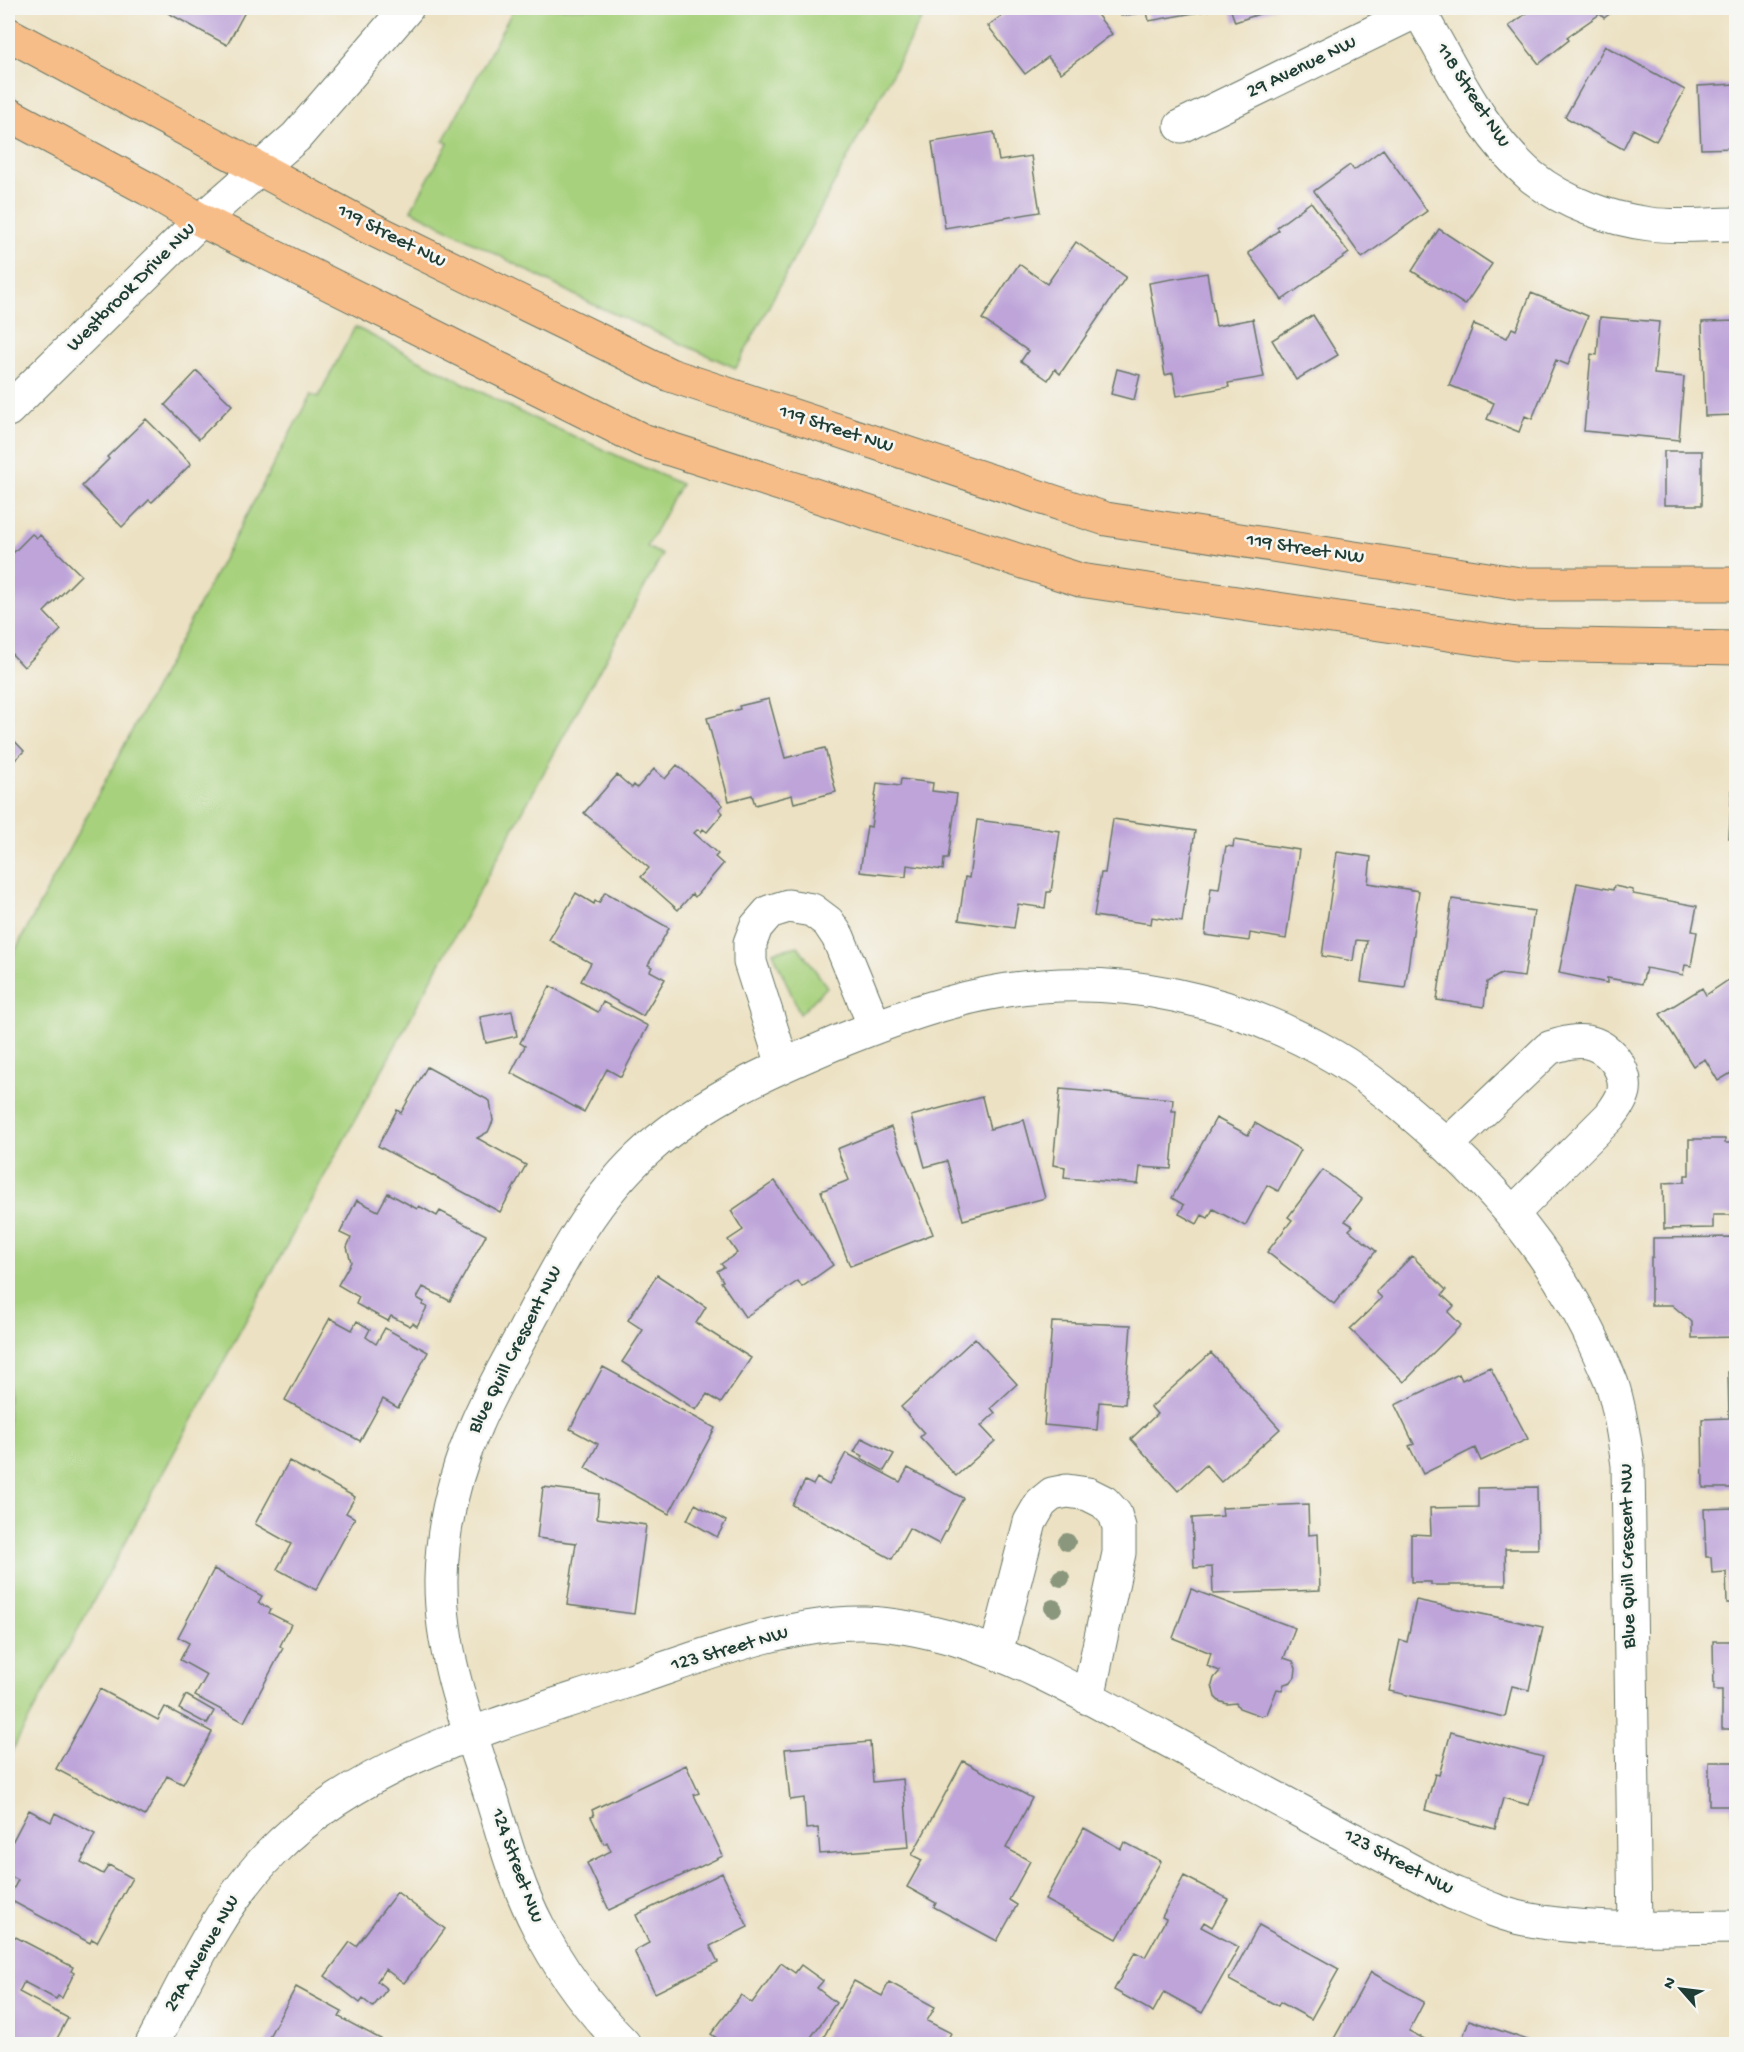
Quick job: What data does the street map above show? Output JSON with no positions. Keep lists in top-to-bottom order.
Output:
{
  "streets": {
    "main road": ["119 Street NW"],
    "street": [
      "29 Avenue NW",
      "118 Street NW",
      "Westbrook Drive NW",
      "Blue Quill Crescent NW",
      "123 Street NW",
      "124 Street NW",
      "29A Avenue NW"
    ]
  },
  "crossings": [
    ["29 Avenue NW", "118 Street NW"],
    ["119 Street NW", "Westbrook Drive NW"],
    ["Blue Quill Crescent NW", "123 Street NW"],
    ["Blue Quill Crescent NW", "124 Street NW"],
    ["Blue Quill Crescent NW", "29A Avenue NW"],
    ["123 Street NW", "124 Street NW"],
    ["123 Street NW", "29A Avenue NW"],
    ["124 Street NW", "29A Avenue NW"]
  ],
  "north": "top left"
}
